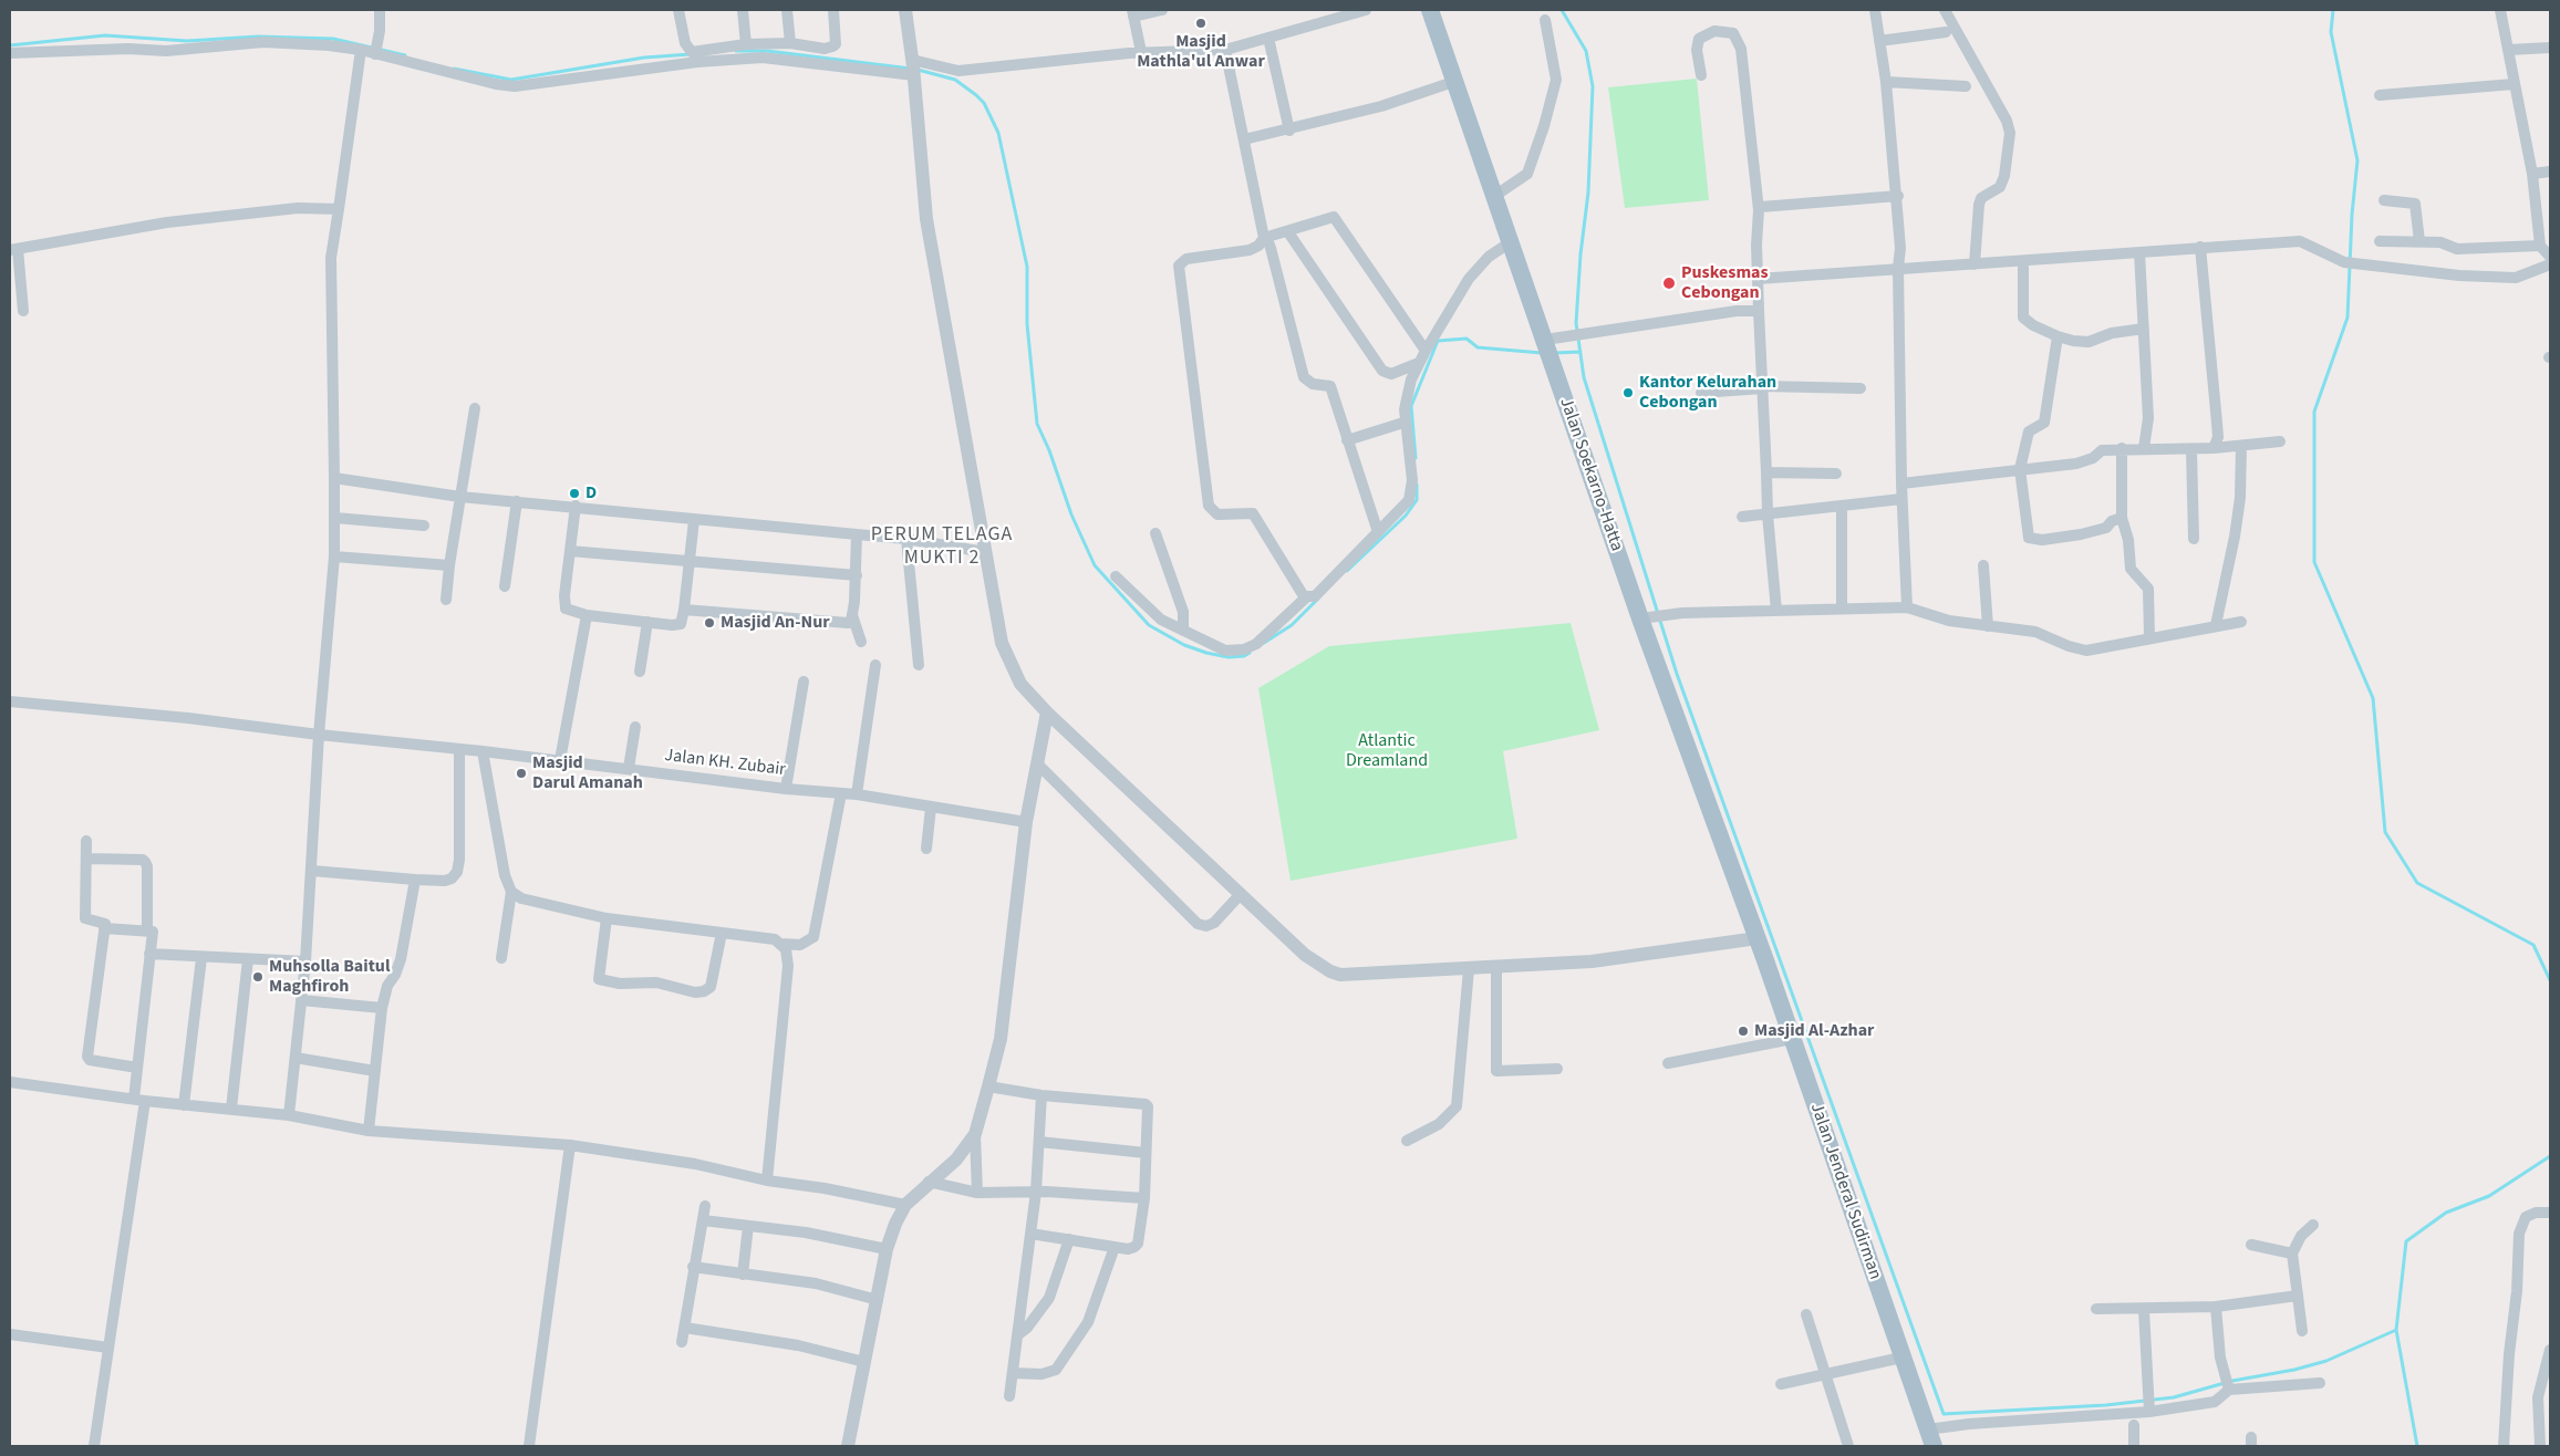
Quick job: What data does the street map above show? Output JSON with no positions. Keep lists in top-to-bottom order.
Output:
{
  "streets": {
    "main road": ["Jalan Soekarno-Hatta", "Jalan Jenderal Sudirman"],
    "street": ["Jalan KH. Zubair"]
  },
  "crossings": [
    ["Jalan Soekarno-Hatta", "Jalan Jenderal Sudirman"]
  ],
  "districts": ["PERUM TELAGA MUKTI 2"],
  "parks": ["Atlantic Dreamland"],
  "places": [
    "Masjid Mathla'ul Anwar",
    "Puskesmas Cebongan",
    "Kantor Kelurahan Cebongan",
    "D",
    "Masjid An-Nur",
    "Masjid Darul Amanah",
    "Muhsolla Baitul Maghfiroh",
    "Masjid Al-Azhar"
  ]
}
